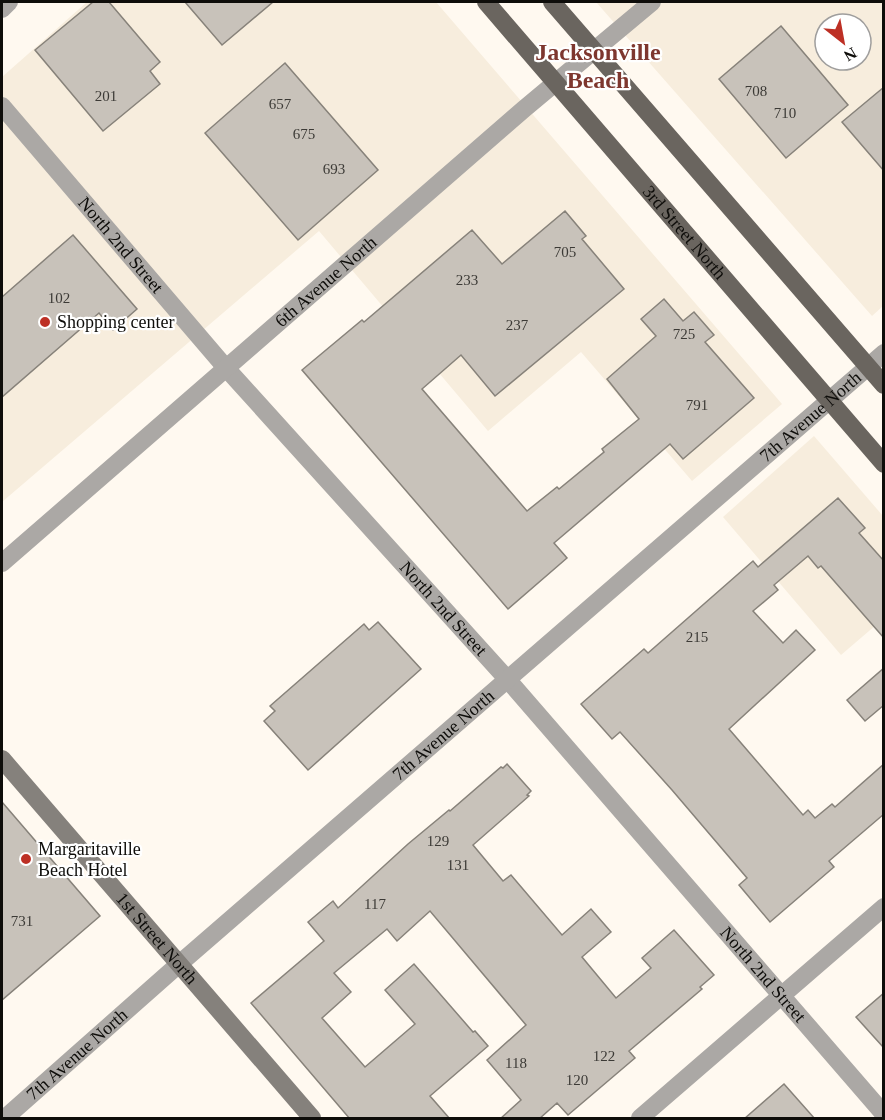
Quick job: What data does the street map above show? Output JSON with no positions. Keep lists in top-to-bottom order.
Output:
{
  "streets": {
    "main road": ["3rd Street North"],
    "street": [
      "North 2nd Street",
      "6th Avenue North",
      "7th Avenue North",
      "1st Street North"
    ]
  },
  "crossings": [
    ["3rd Street North", "6th Avenue North"],
    ["3rd Street North", "7th Avenue North"],
    ["North 2nd Street", "6th Avenue North"],
    ["North 2nd Street", "7th Avenue North"],
    ["7th Avenue North", "1st Street North"]
  ],
  "districts": ["Jacksonville Beach"],
  "places": ["Shopping center", "Margaritaville Beach Hotel"],
  "house_numbers": [
    "708",
    "201",
    "657",
    "710",
    "675",
    "693",
    "705",
    "233",
    "102",
    "237",
    "725",
    "791",
    "215",
    "129",
    "131",
    "117",
    "731",
    "122",
    "118",
    "120"
  ],
  "north": "bottom right"
}
